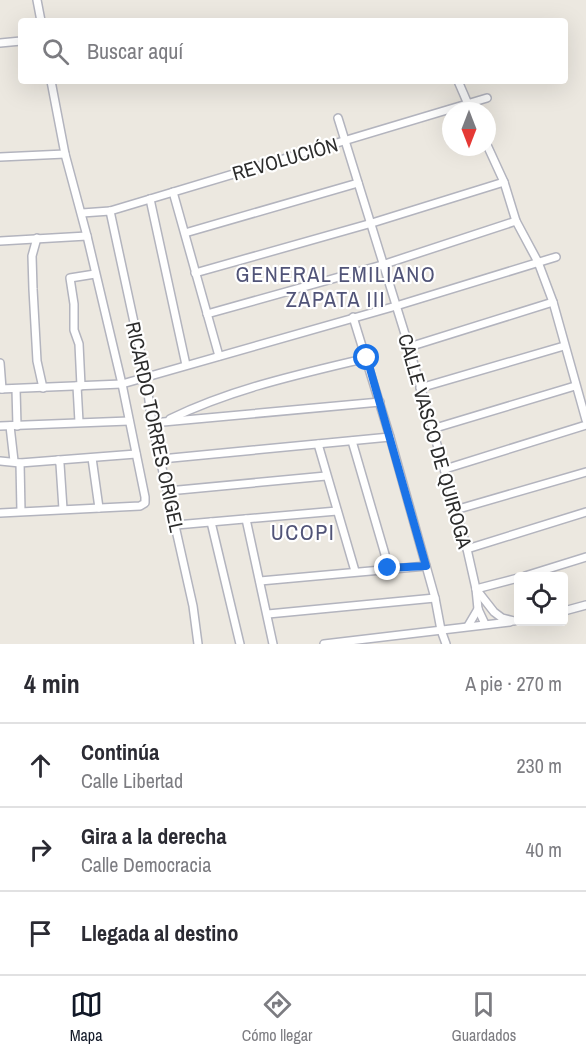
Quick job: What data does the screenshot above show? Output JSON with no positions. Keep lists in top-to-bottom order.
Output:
{
  "streets": {
    "street": ["REVOLUCIÓN", "RICARDO TORRES ORIGEL", "CALLE VASCO DE QUIROGA"]
  },
  "crossings": [
    ["REVOLUCIÓN", "RICARDO TORRES ORIGEL"],
    ["REVOLUCIÓN", "CALLE VASCO DE QUIROGA"]
  ],
  "districts": ["GENERAL EMILIANO ZAPATA III", "UCOPI"],
  "north": "bottom",
  "page": {
    "search": "Buscar aquí",
    "heading": ["4 min", "A pie · 270 m"],
    "list": [
      ["Continúa", "Calle Libertad", "230 m"],
      ["Gira a la derecha", "Calle Democracia", "40 m"],
      "Llegada al destino"
    ],
    "nav": ["Mapa", "Cómo llegar", "Guardados"]
  }
}
